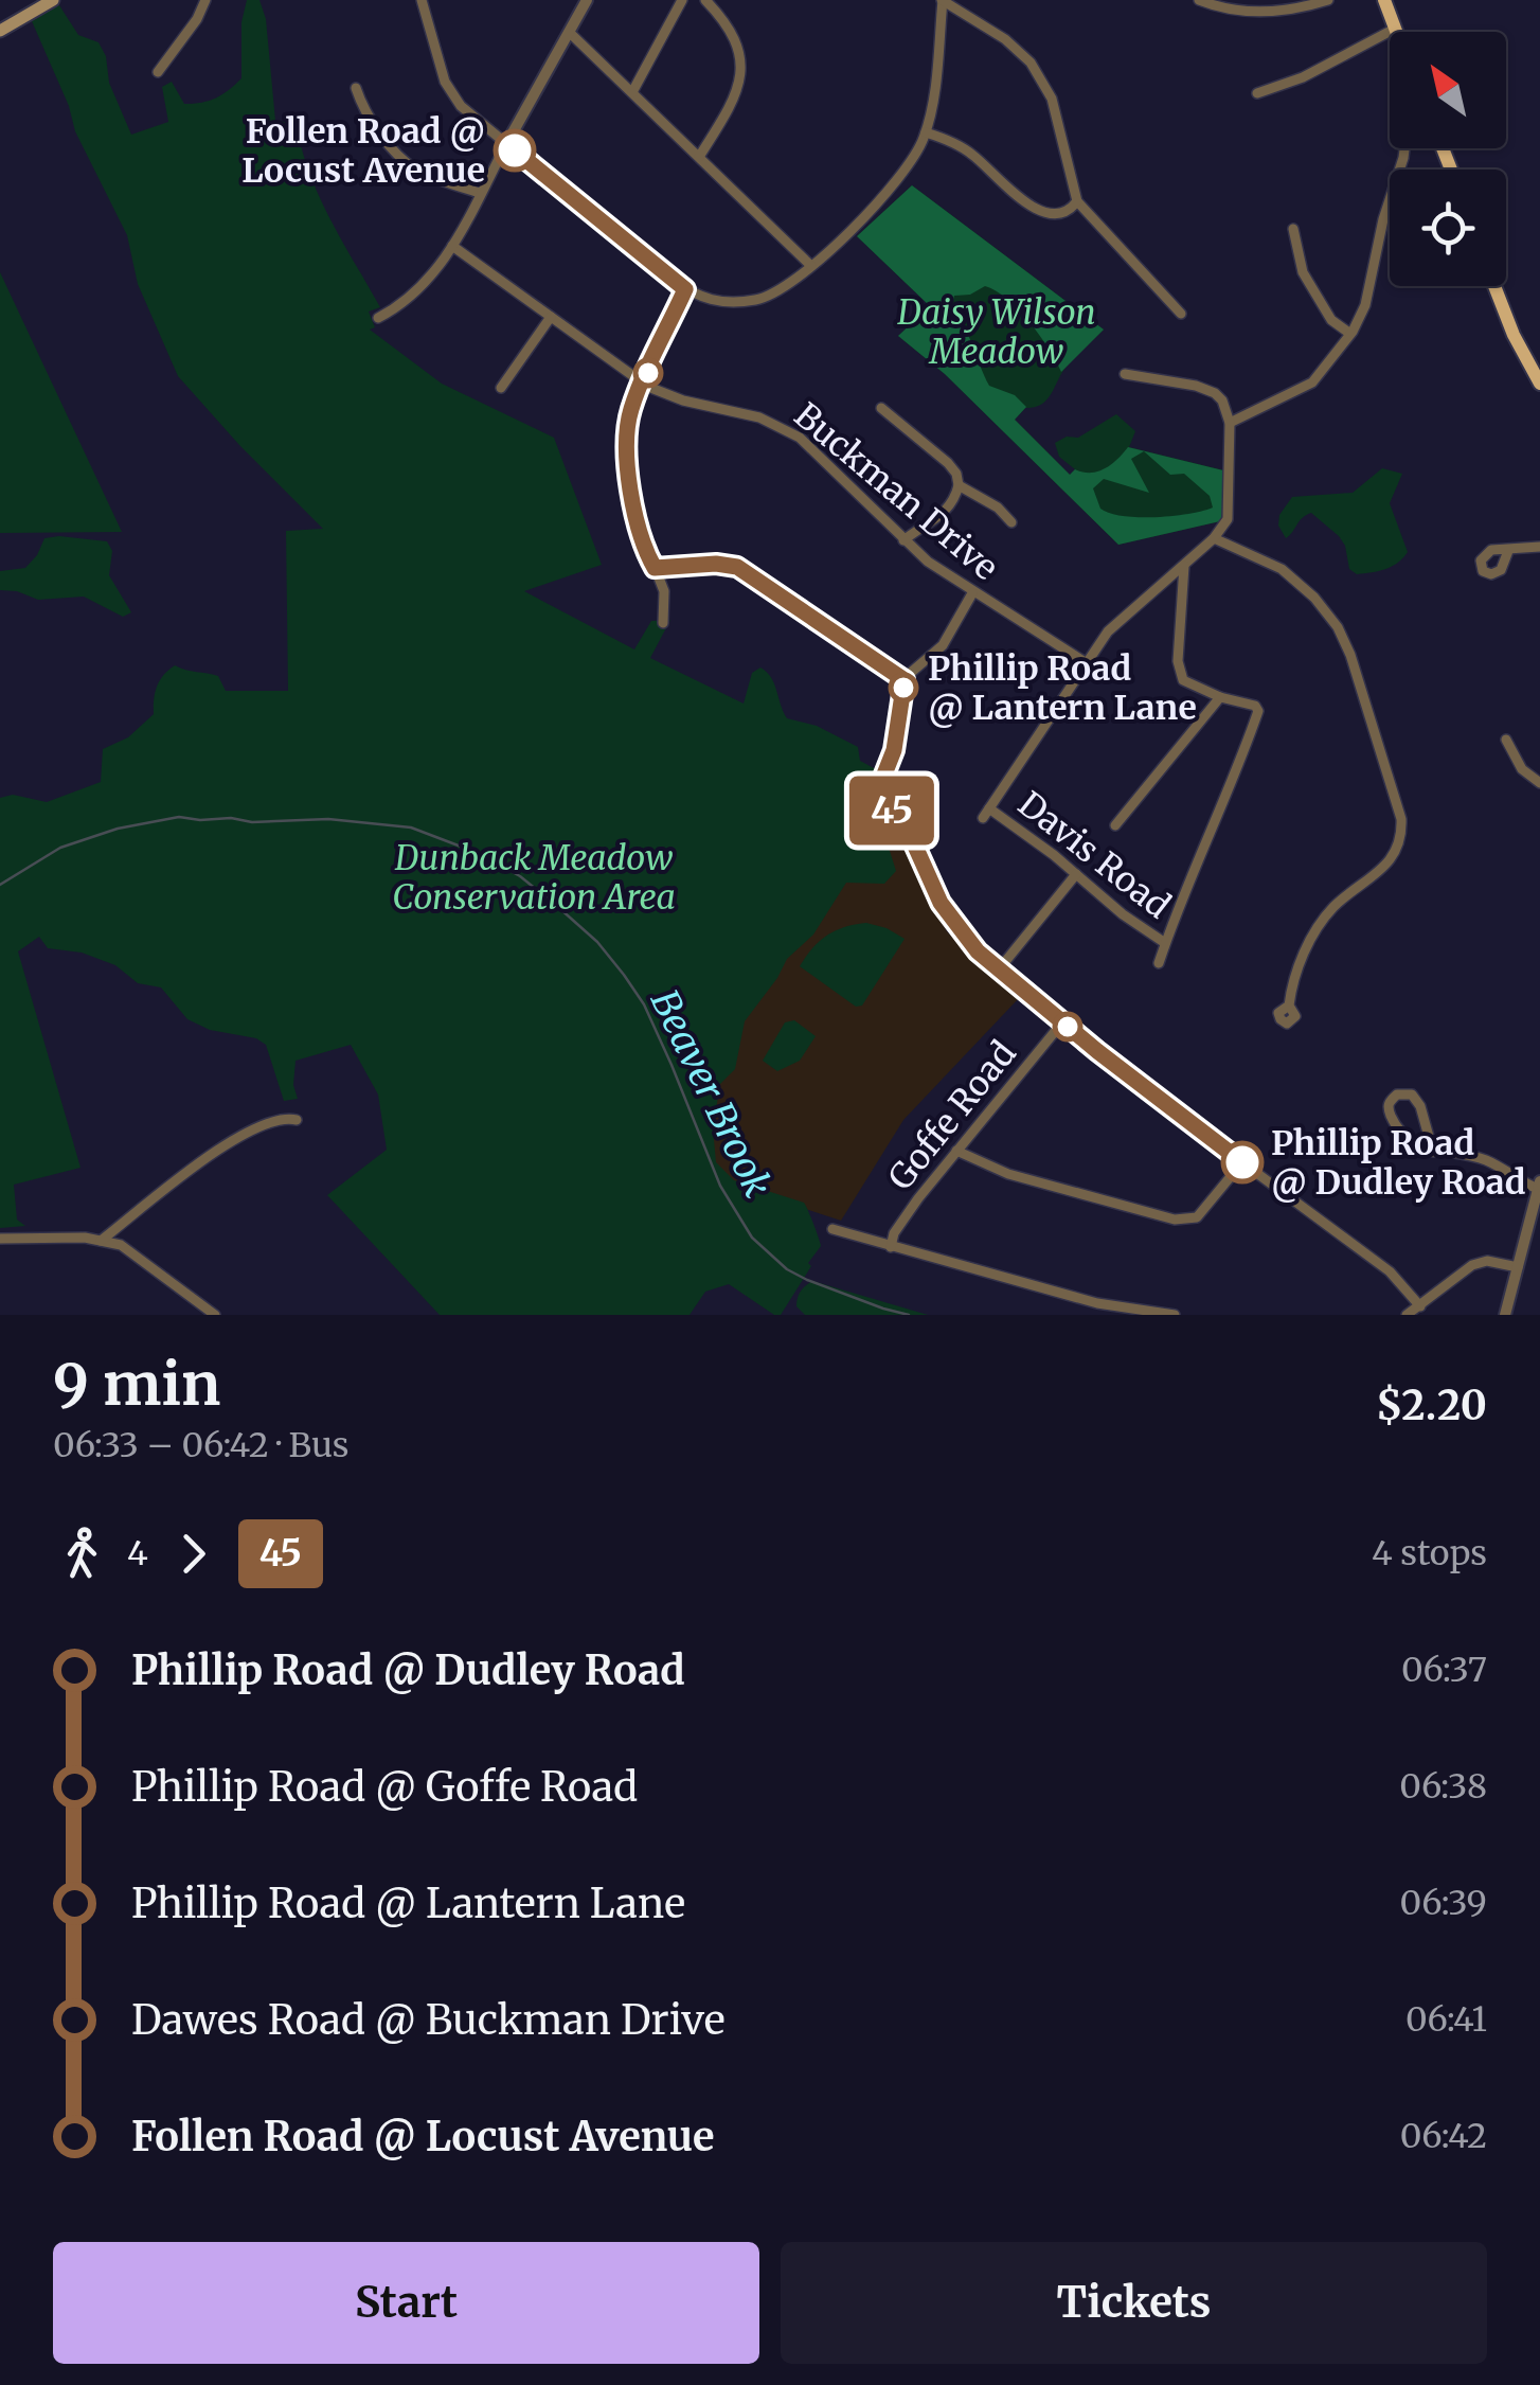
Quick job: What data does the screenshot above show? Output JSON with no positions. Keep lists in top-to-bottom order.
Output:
{
  "streets": {
    "street": ["Buckman Drive", "Davis Road", "Goffe Road"]
  },
  "crossings": [
    ["Buckman Drive", "Davis Road"]
  ],
  "water": ["Beaver Brook"],
  "parks": ["Daisy Wilson Meadow", "Dunback Meadow Conservation Area"],
  "places": ["Follen Road @ Locust Avenue", "Phillip Road @ Lantern Lane", "Phillip Road @ Dudley Road"],
  "lines": ["bus line 45"],
  "north": "top left",
  "page": {
    "on_map": "45",
    "heading": ["9 min", "06:33 – 06:42 · Bus", "$2.20"],
    "legs": ["4", "45", "4 stops"],
    "list": [
      {
        "name": "Phillip Road @ Dudley Road",
        "value": "06:37"
      },
      {
        "name": "Phillip Road @ Goffe Road",
        "value": "06:38"
      },
      {
        "name": "Phillip Road @ Lantern Lane",
        "value": "06:39"
      },
      {
        "name": "Dawes Road @ Buckman Drive",
        "value": "06:41"
      },
      {
        "name": "Follen Road @ Locust Avenue",
        "value": "06:42"
      }
    ],
    "buttons": ["Start", "Tickets"]
  }
}
